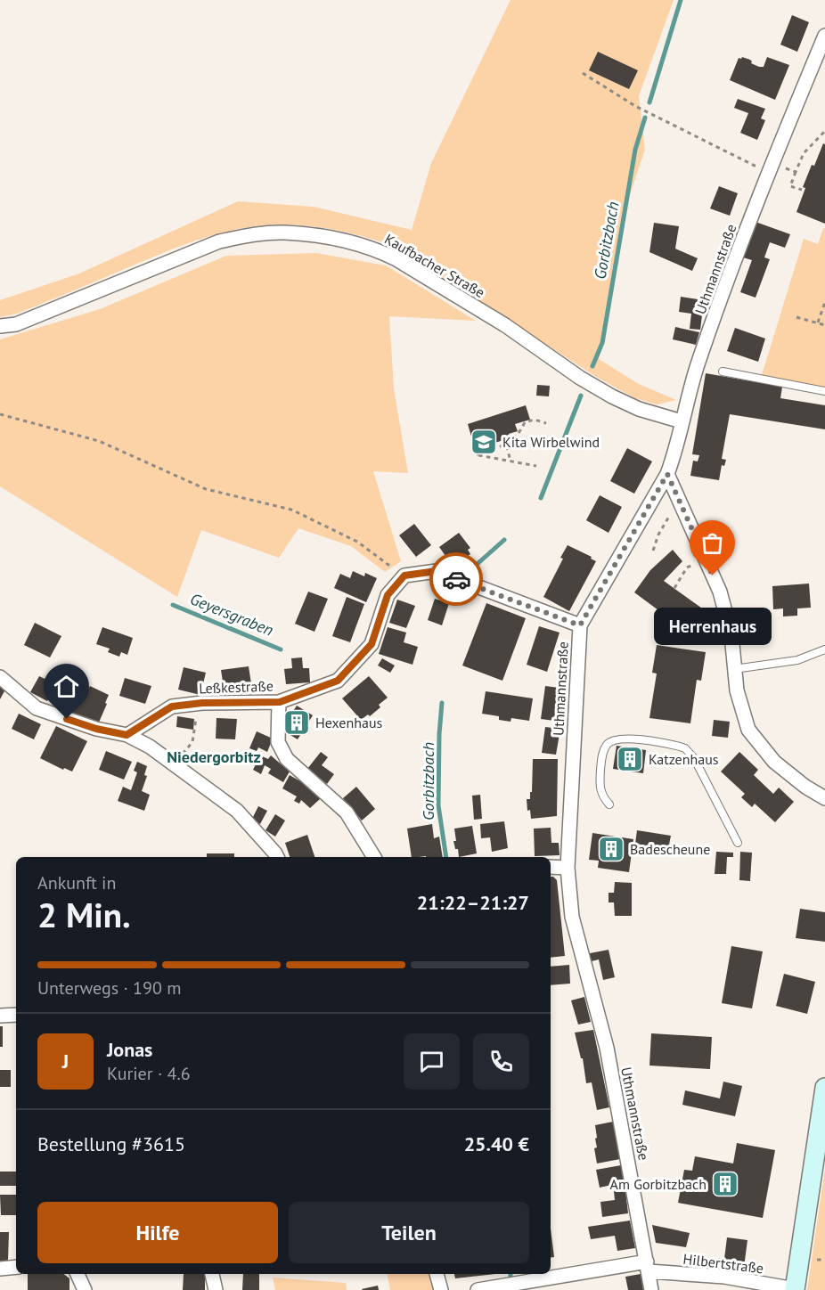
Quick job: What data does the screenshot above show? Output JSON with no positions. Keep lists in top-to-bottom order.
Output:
{
  "streets": {
    "street": [
      "Kaufbacher Straße",
      "Uthmannstraße",
      "Leßkestraße",
      "Hilbertstraße"
    ]
  },
  "crossings": [
    ["Kaufbacher Straße", "Uthmannstraße"],
    ["Uthmannstraße", "Hilbertstraße"]
  ],
  "districts": ["Niedergorbitz"],
  "water": ["Gorbitzbach", "Geyersgraben"],
  "places": {
    "school or university": ["Kita Wirbelwind"],
    "other": ["Herrenhaus"],
    "building": [
      "Hexenhaus",
      "Katzenhaus",
      "Badescheune",
      "Am Gorbitzbach"
    ]
  },
  "page": {
    "bubble": "Herrenhaus",
    "heading": ["2 Min.", "Ankunft in", "21:22–21:27"],
    "panel": [
      "Jonas",
      "Kurier · 4.6",
      "Bestellung #3615",
      "25.40 €"
    ],
    "bar": "Unterwegs · 190 m",
    "round": "J",
    "buttons": ["Hilfe", "Teilen"]
  }
}
